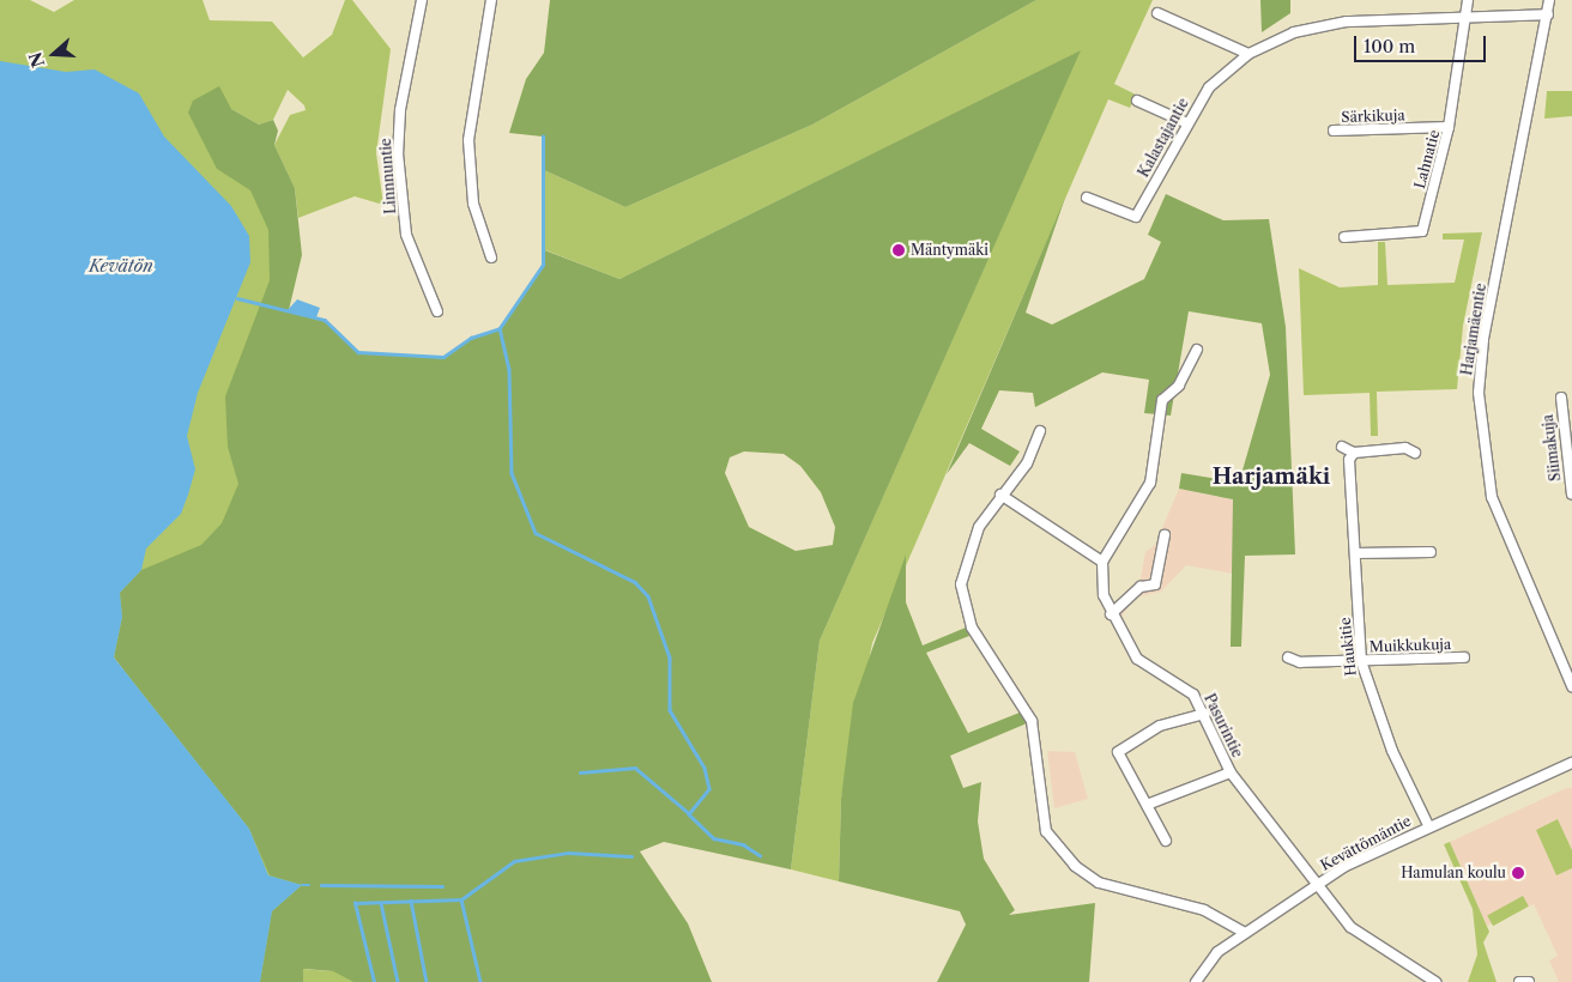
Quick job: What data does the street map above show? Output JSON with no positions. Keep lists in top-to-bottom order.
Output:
{
  "streets": {
    "street": [
      "Särkikuja",
      "Kalastajantie",
      "Lahnatie",
      "Linnnuntie",
      "Harjamäentie",
      "Siimakuja",
      "Muikkukuja",
      "Haukitie",
      "Pasurintie",
      "Kevättömäntie"
    ]
  },
  "crossings": [
    ["Särkikuja", "Lahnatie"],
    ["Kalastajantie", "Lahnatie"],
    ["Kalastajantie", "Harjamäentie"],
    ["Muikkukuja", "Haukitie"],
    ["Haukitie", "Kevättömäntie"],
    ["Pasurintie", "Kevättömäntie"]
  ],
  "districts": ["Harjamäki"],
  "water": ["Kevätön"],
  "places": ["Mäntymäki", "Hamulan koulu"],
  "scale_bar": "100 m",
  "north": "left"
}
